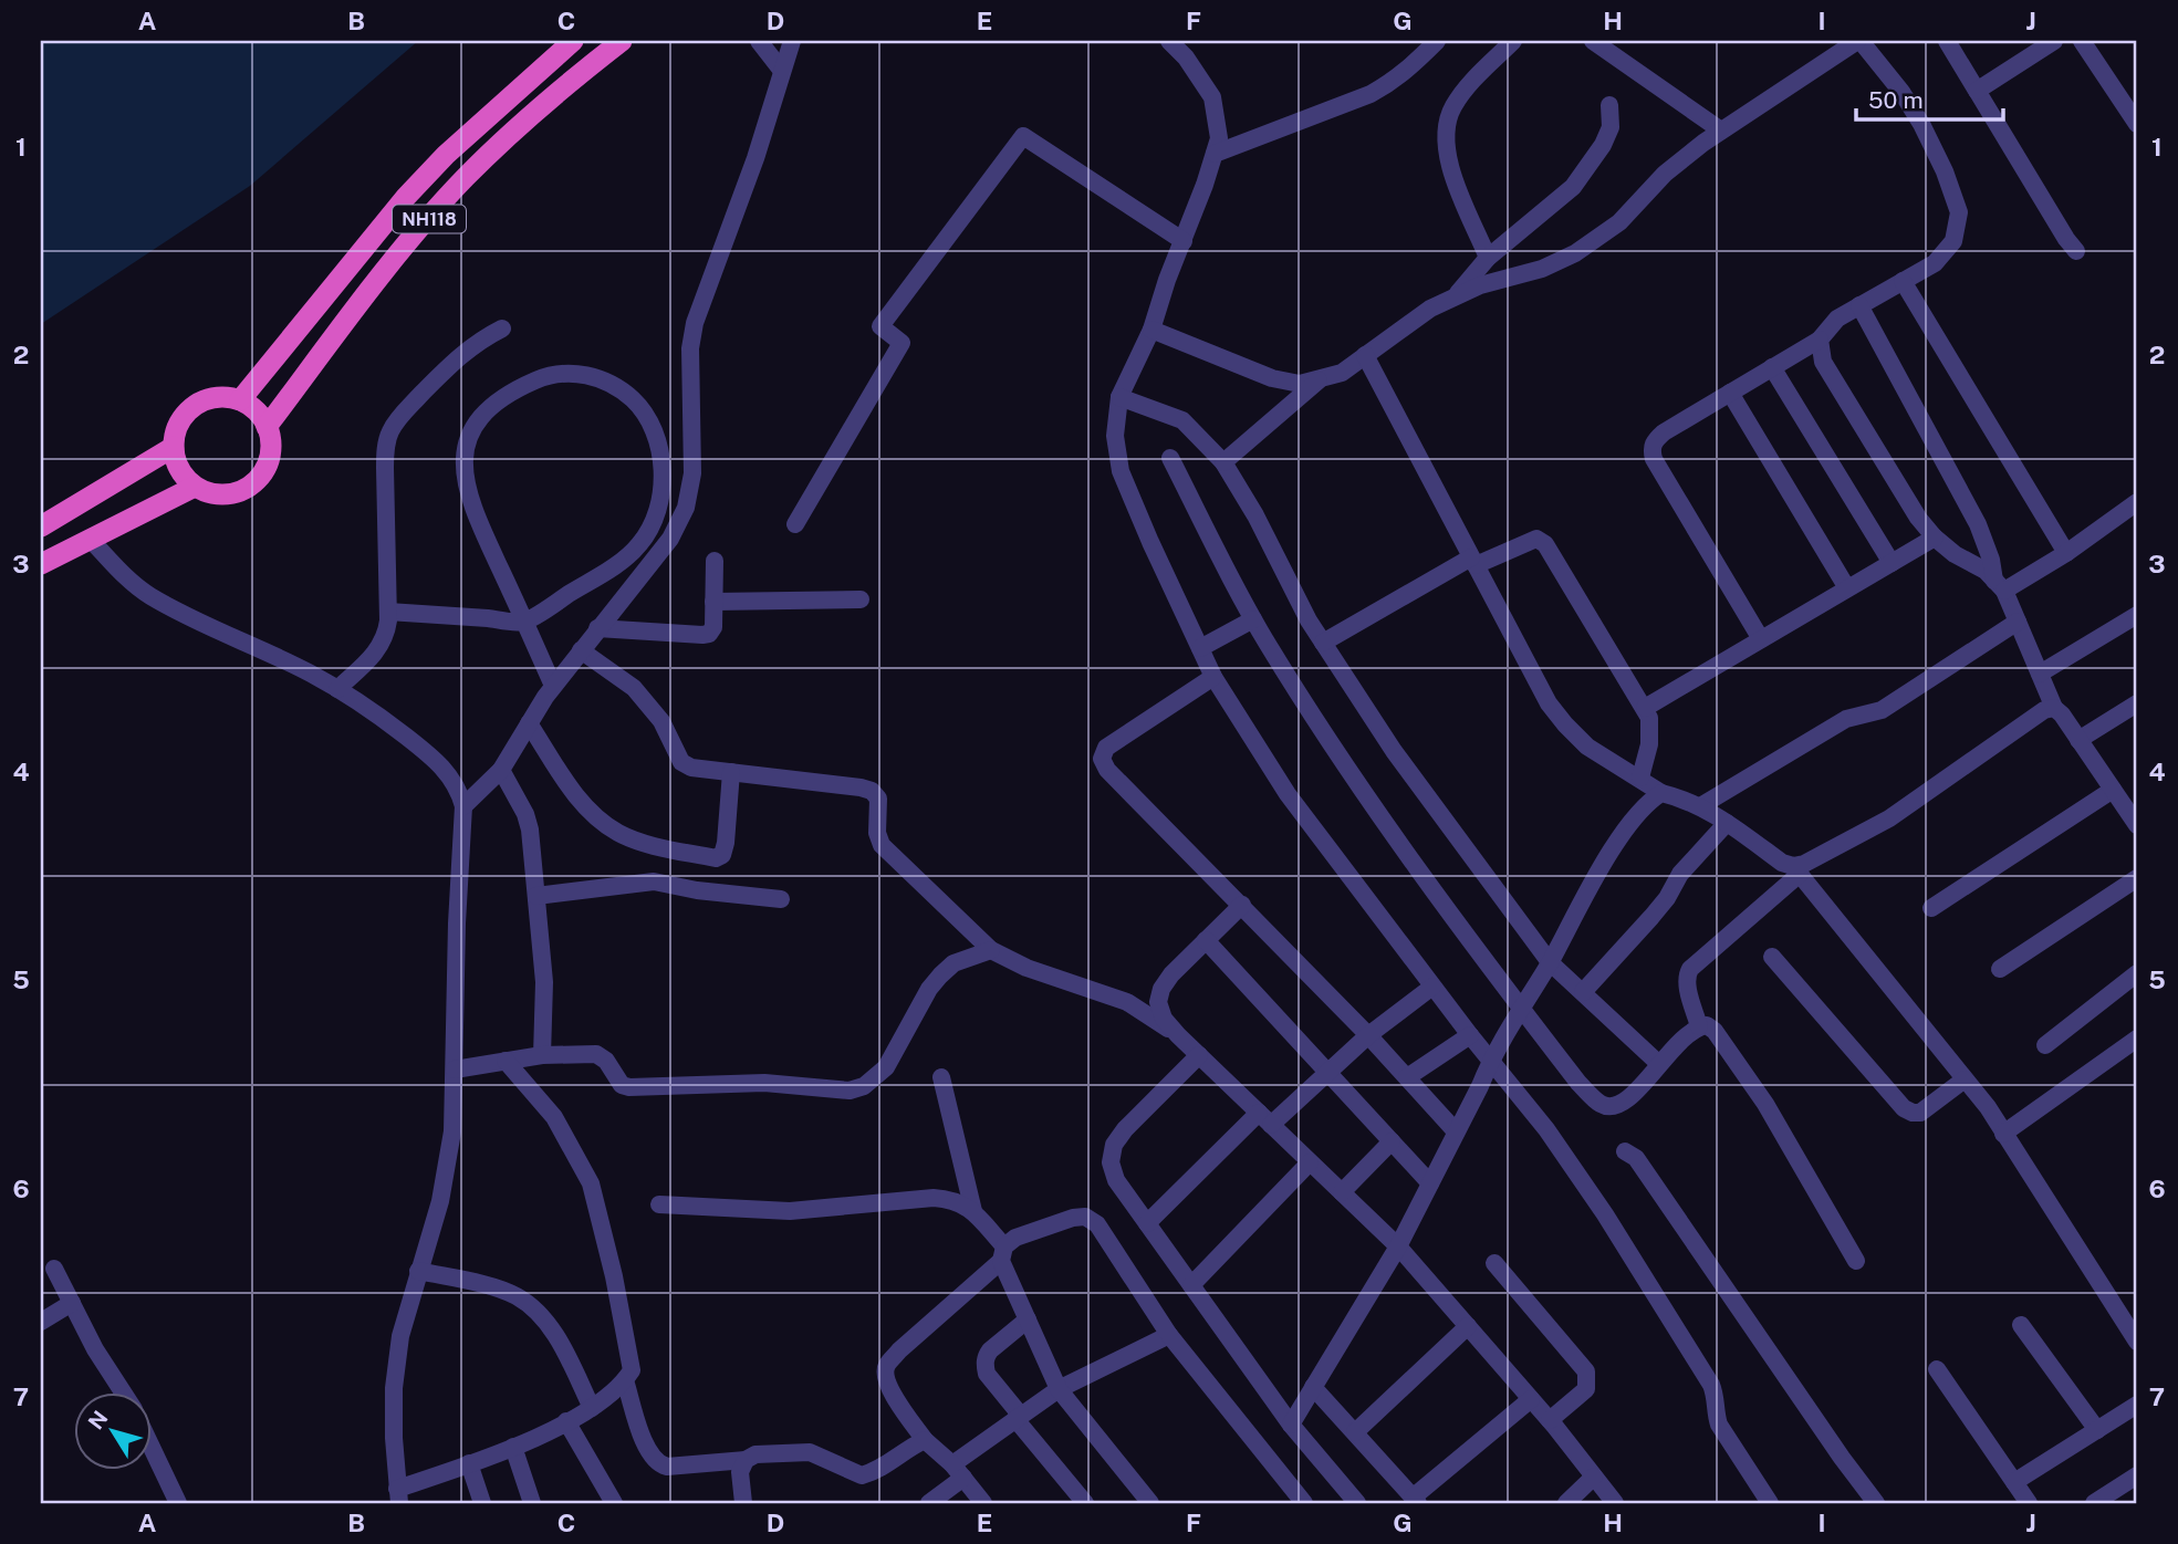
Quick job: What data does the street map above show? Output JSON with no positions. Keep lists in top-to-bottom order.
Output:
{
  "streets": {
    "highway": ["NH118"]
  },
  "scale_bar": "50 m",
  "north": "top left",
  "grid": {
    "columns": [
      "A",
      "B",
      "C",
      "D",
      "E",
      "F",
      "G",
      "H",
      "I",
      "J"
    ],
    "rows": [
      "1",
      "2",
      "3",
      "4",
      "5",
      "6",
      "7"
    ]
  }
}
